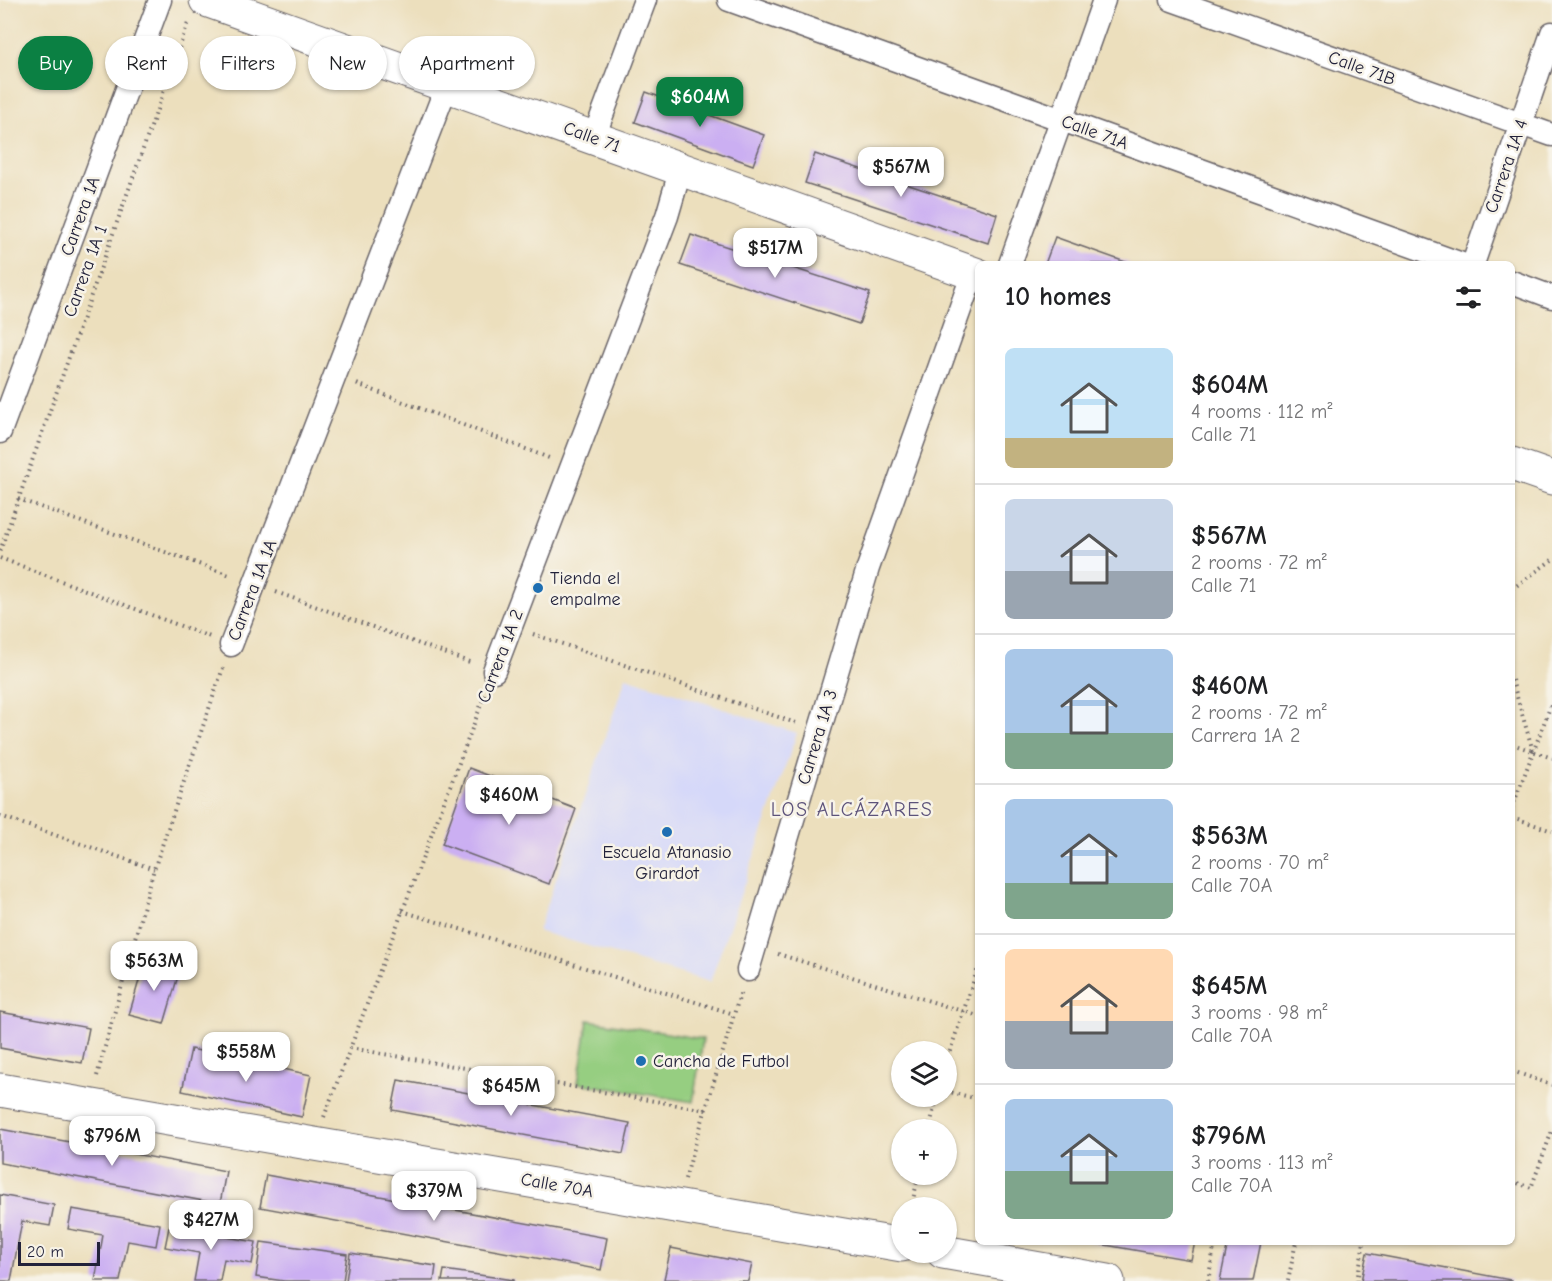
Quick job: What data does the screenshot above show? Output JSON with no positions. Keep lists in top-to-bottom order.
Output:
{
  "streets": {
    "street": [
      "Calle 71B",
      "Calle 71A",
      "Calle 71",
      "Carrera 1A 4",
      "Carrera 1A",
      "Carrera 1A 1A",
      "Carrera 1A 2",
      "Carrera 1A 3",
      "Calle 70A"
    ],
    "path": ["Carrera 1A 1"]
  },
  "crossings": [
    ["Calle 71B", "Carrera 1A 4"],
    ["Calle 71", "Carrera 1A 1"],
    ["Calle 71", "Carrera 1A 2"],
    ["Calle 71", "Carrera 1A 3"],
    ["Carrera 1A 1A", "Calle 70A"],
    ["Carrera 1A 2", "Calle 70A"]
  ],
  "districts": ["LOS ALCÁZARES"],
  "places": ["Tienda el empalme", "Escuela Atanasio Girardot", "Cancha de Futbol"],
  "scale_bar": "20 m",
  "page": {
    "chip": [
      "Buy",
      "Rent",
      "Filters",
      "New",
      "Apartment"
    ],
    "price": [
      "$604M",
      "$567M",
      "$517M",
      "$460M",
      "$563M",
      "$558M",
      "$645M",
      "$796M",
      "$379M",
      "$427M"
    ],
    "heading": "10 homes",
    "list": [
      {
        "name": "$604M",
        "note": "4 rooms · 112 m² · Calle 71"
      },
      {
        "name": "$567M",
        "note": "2 rooms · 72 m² · Calle 71"
      },
      {
        "name": "$460M",
        "note": "2 rooms · 72 m² · Carrera 1A 2"
      },
      {
        "name": "$563M",
        "note": "2 rooms · 70 m² · Calle 70A"
      },
      {
        "name": "$645M",
        "note": "3 rooms · 98 m² · Calle 70A"
      },
      {
        "name": "$796M",
        "note": "3 rooms · 113 m² · Calle 70A"
      }
    ],
    "map_buttons": ["+", "−"],
    "scale": "20 m"
  }
}
